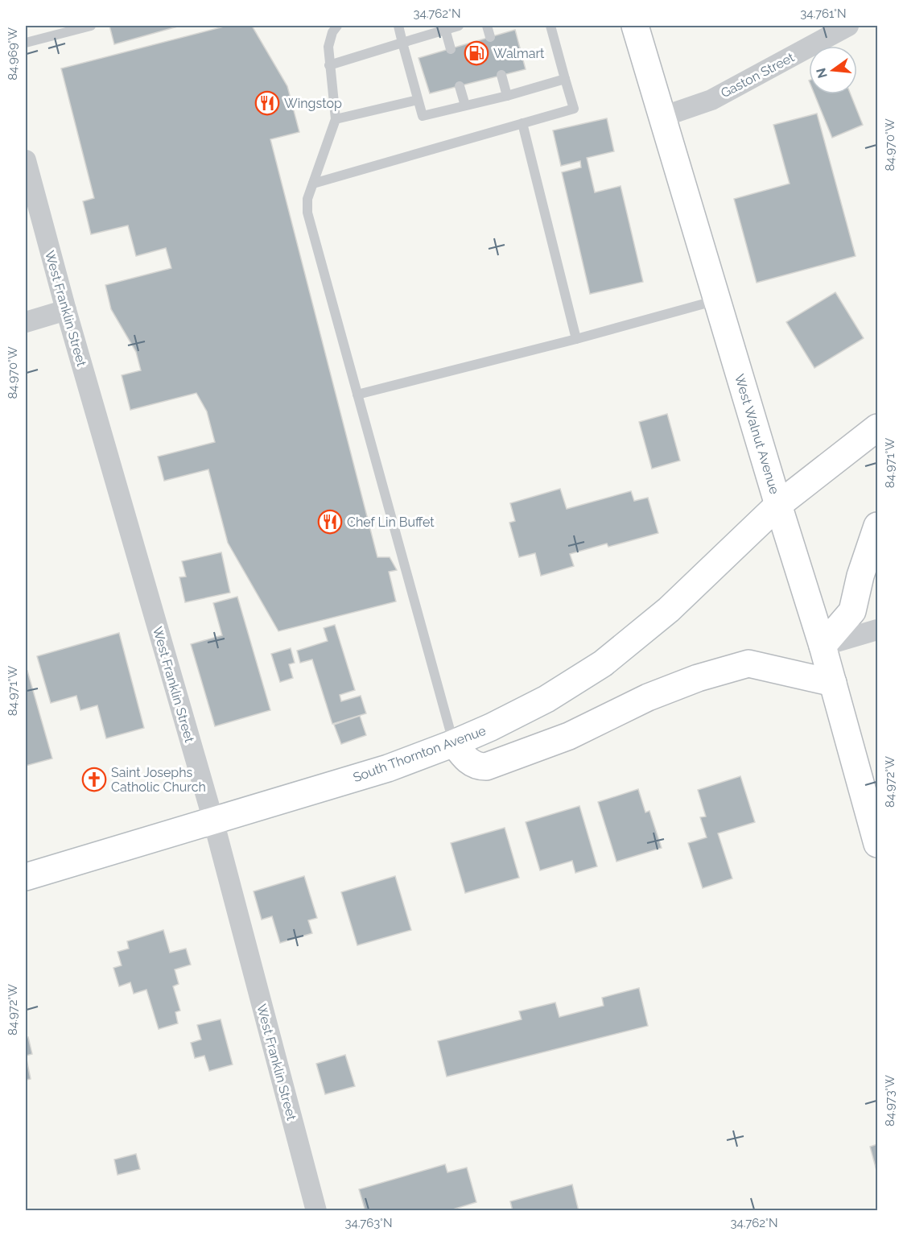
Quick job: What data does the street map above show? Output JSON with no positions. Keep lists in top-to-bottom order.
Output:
{
  "streets": {
    "main road": ["West Walnut Avenue", "South Thornton Avenue"],
    "street": ["Gaston Street", "West Franklin Street"]
  },
  "crossings": [
    ["Gaston Street", "West Walnut Avenue"],
    ["West Franklin Street", "South Thornton Avenue"],
    ["West Walnut Avenue", "South Thornton Avenue"]
  ],
  "places": {
    "fuel station": ["Walmart"],
    "restaurant": ["Wingstop", "Chef Lin Buffet"],
    "church": ["Saint Josephs Catholic Church"]
  },
  "north": "left",
  "coordinates": [
    "34.762°N",
    "34.761°N",
    "84.969°W",
    "84.970°W",
    "84.971°W",
    "84.972°W",
    "84.973°W",
    "34.763°N"
  ]
}
